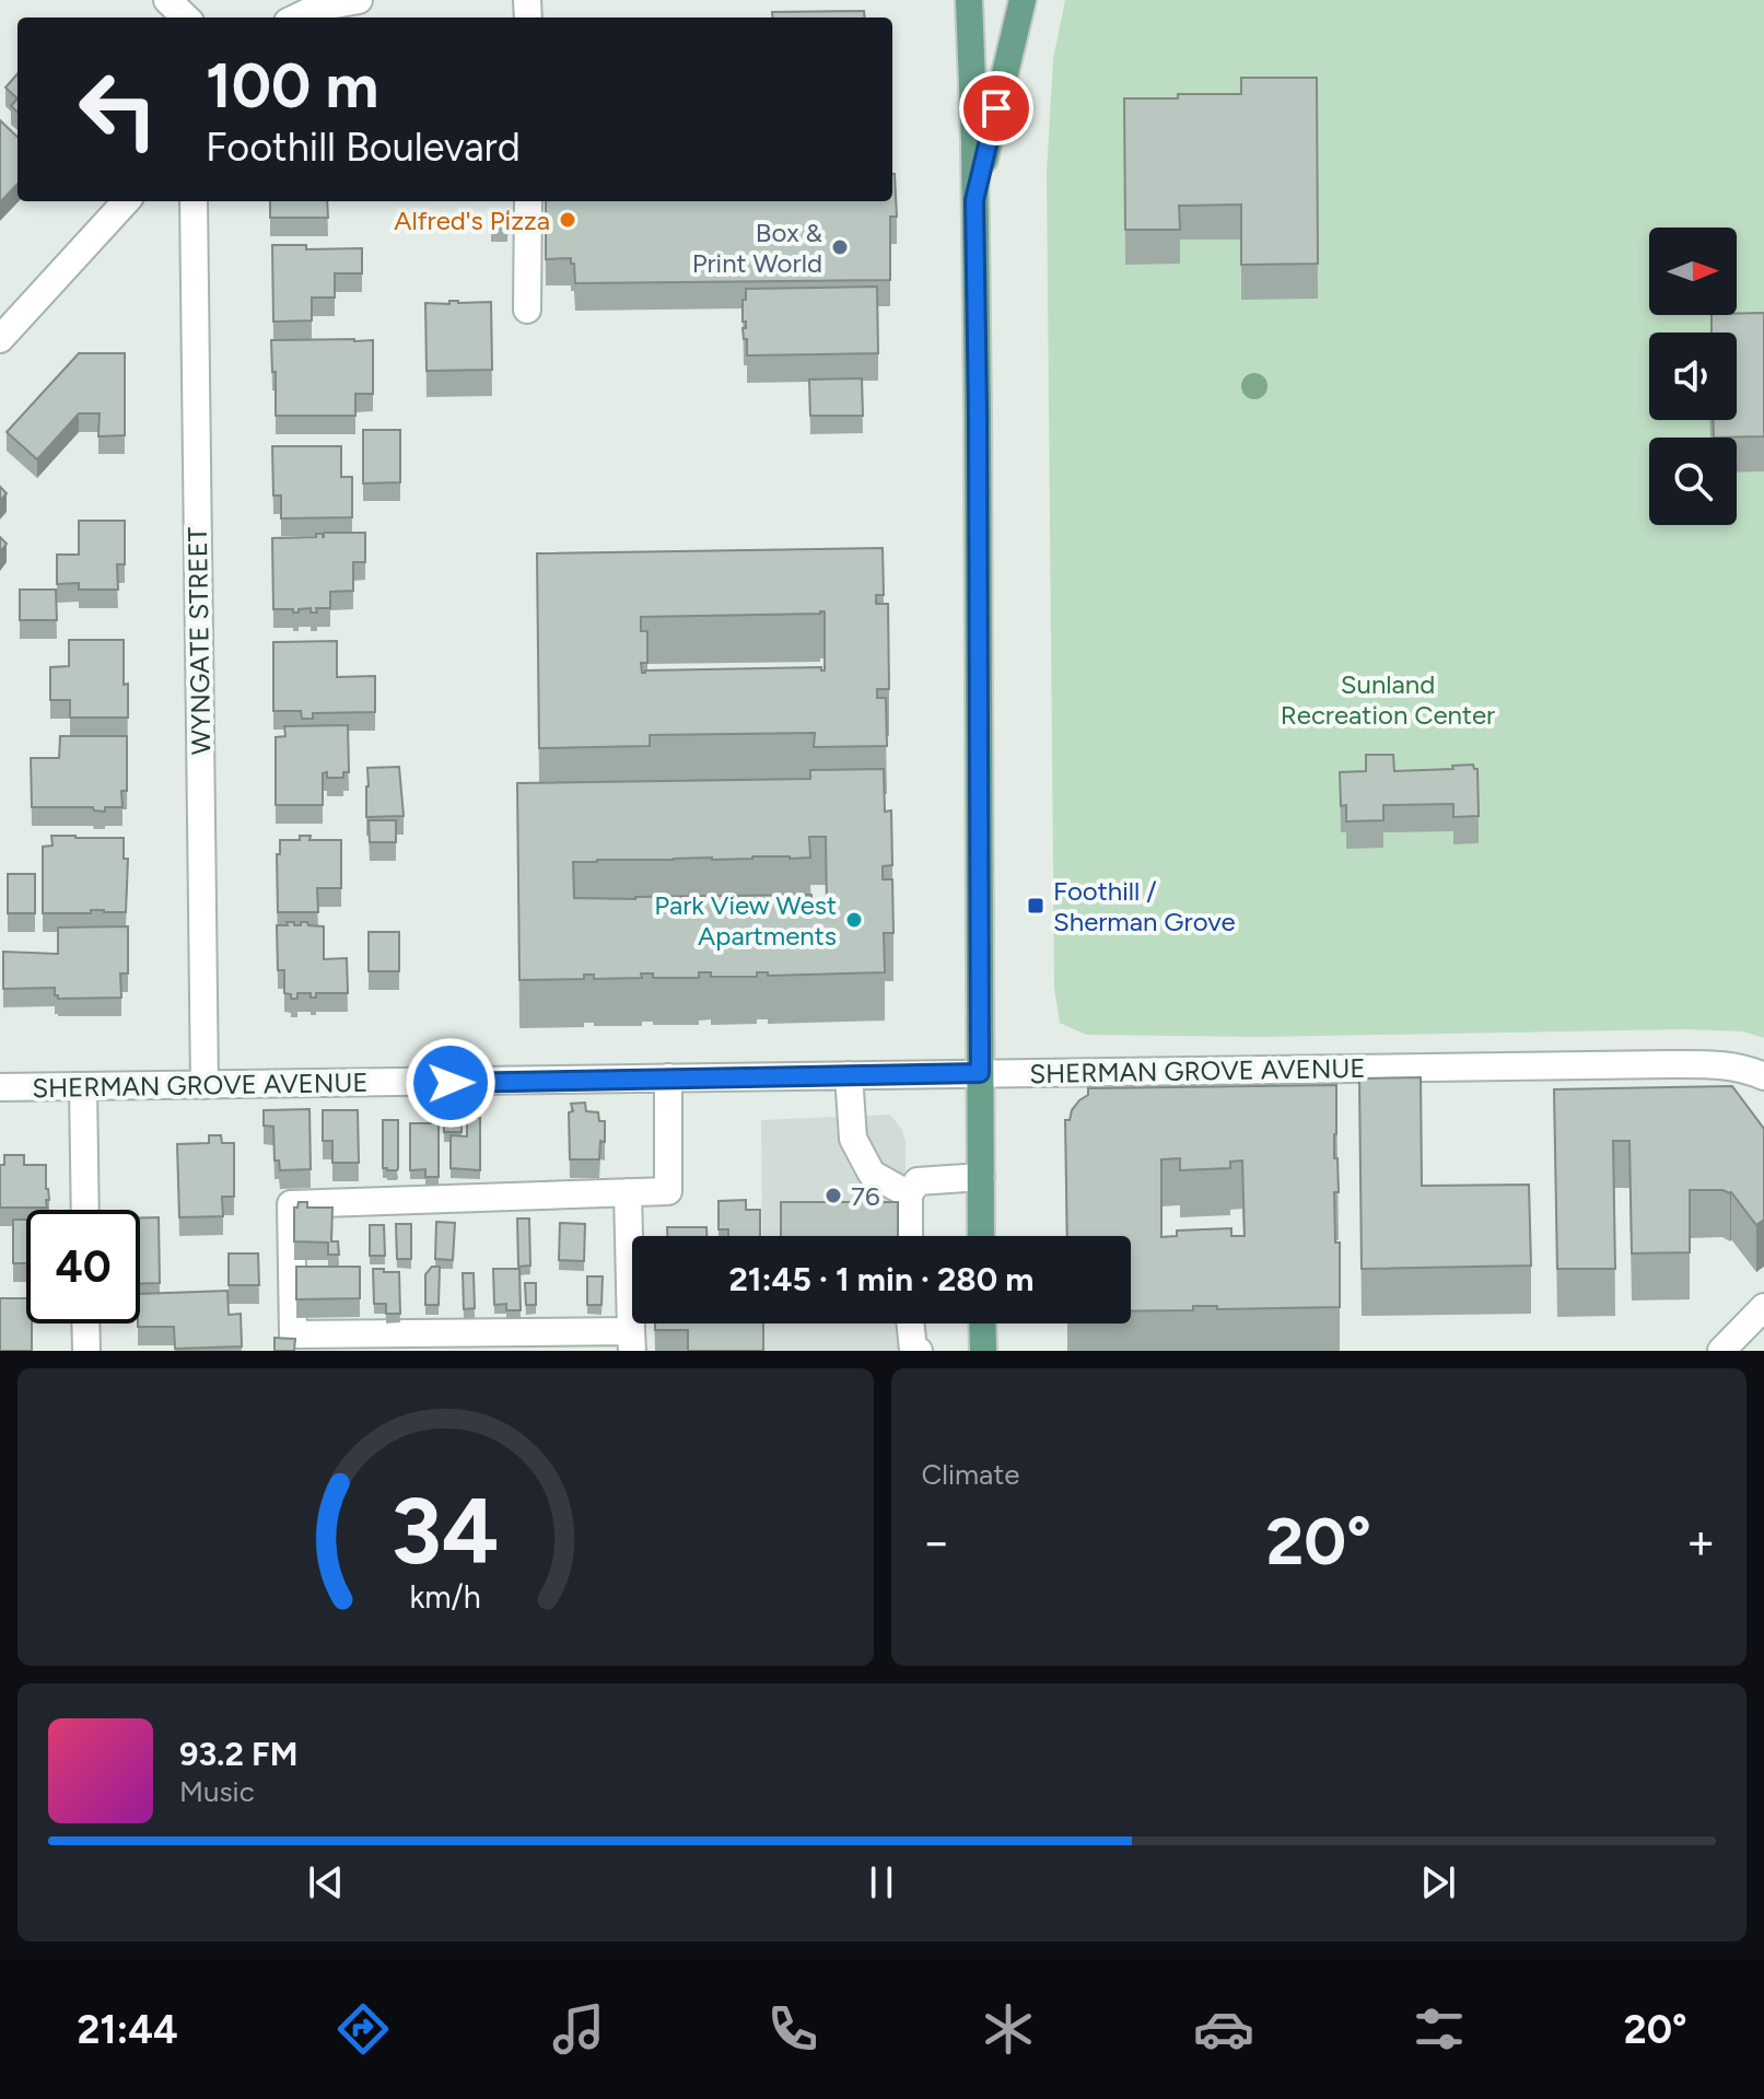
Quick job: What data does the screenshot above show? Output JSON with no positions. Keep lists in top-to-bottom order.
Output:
{
  "streets": {
    "street": ["WYNGATE STREET", "SHERMAN GROVE AVENUE"]
  },
  "crossings": [
    ["WYNGATE STREET", "SHERMAN GROVE AVENUE"]
  ],
  "parks": ["Sunland Recreation Center"],
  "places": {
    "other": [
      "Alfred's Pizza",
      "Box & Print World",
      "Park View West Apartments",
      "76"
    ],
    "transit": ["Foothill / Sherman Grove"]
  },
  "north": "right",
  "page": {
    "turn": ["100 m", "Foothill Boulevard"],
    "limit": "40",
    "trip": "21:45 · 1 min · 280 m",
    "tile": "Climate",
    "heat": ["−", "20°", "+"],
    "song": ["93.2 FM", "Music"],
    "tabs": ["21:44", "20°"],
    "gauge": ["34", "km/h"]
  }
}
